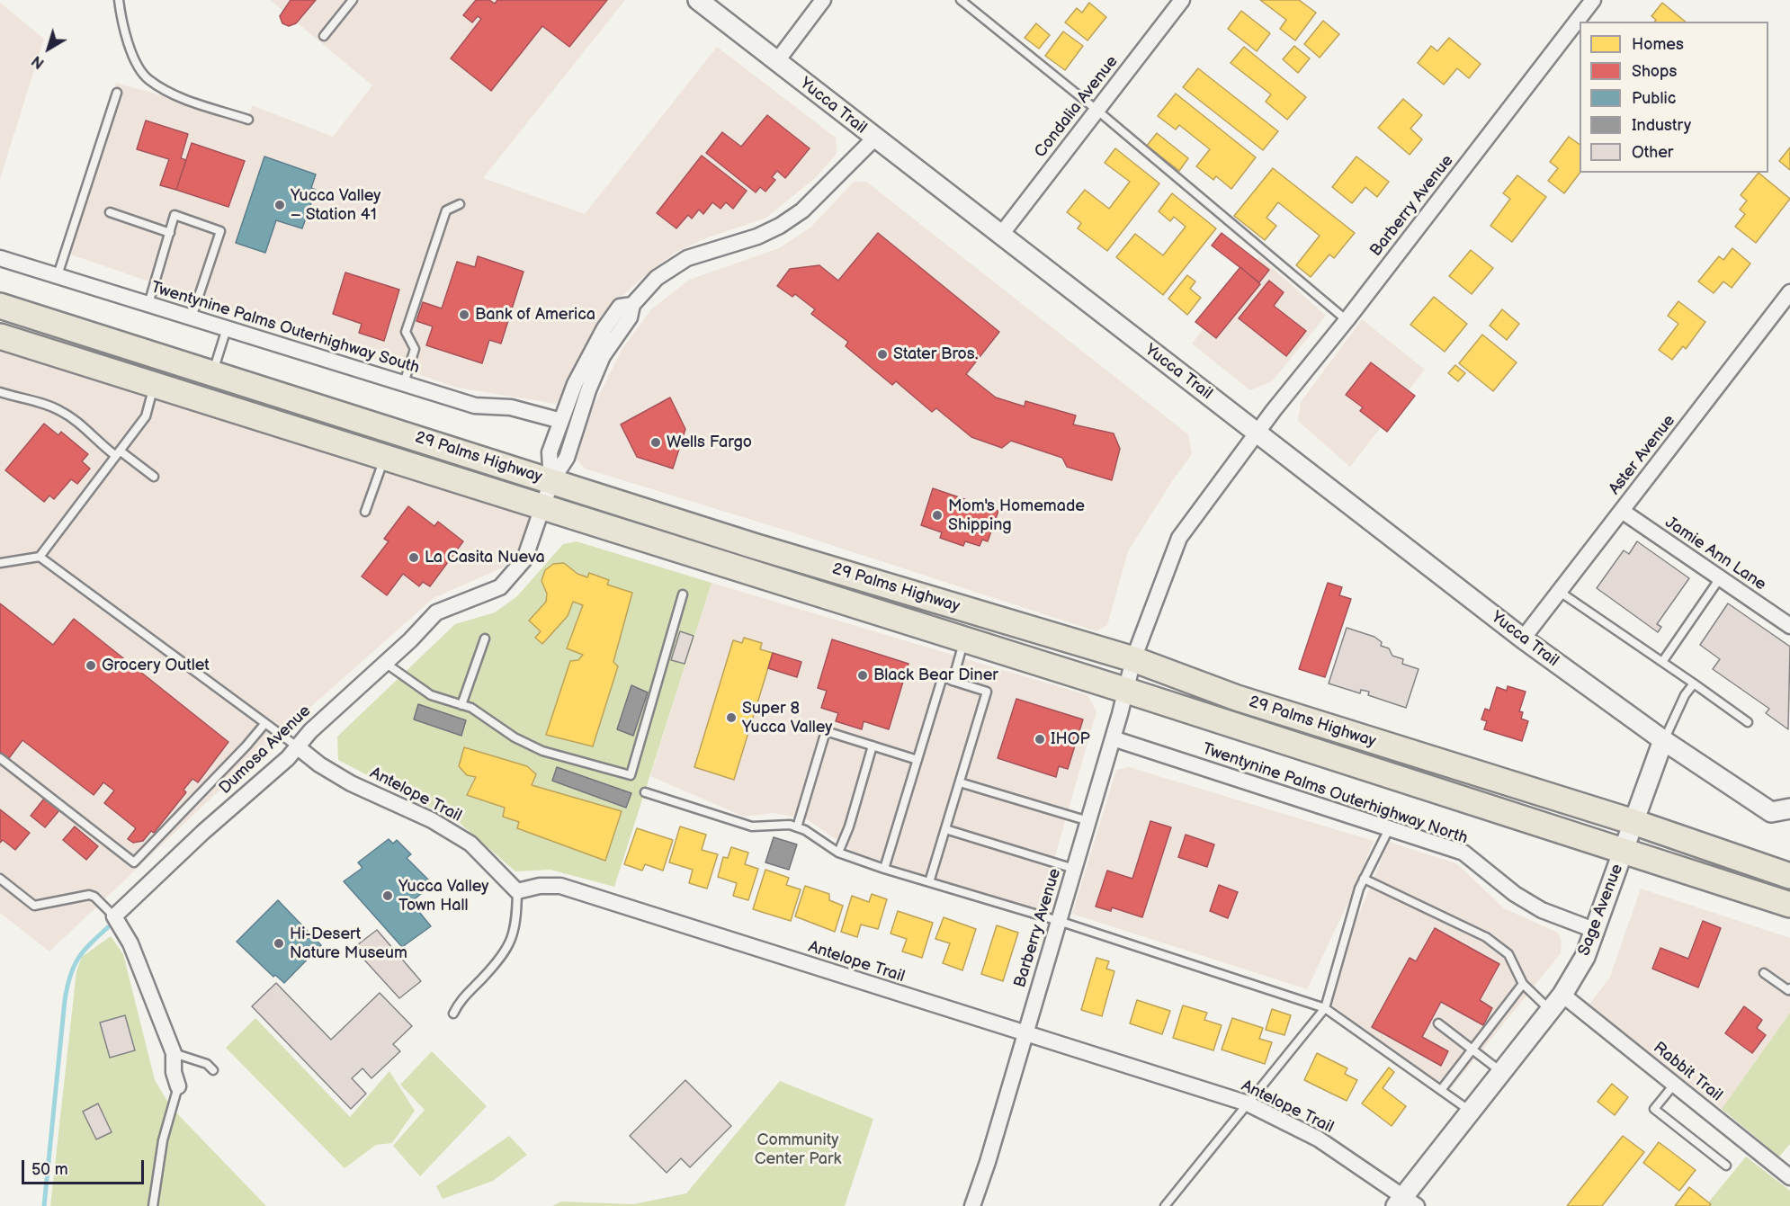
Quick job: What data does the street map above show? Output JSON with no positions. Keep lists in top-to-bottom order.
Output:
{
  "streets": {
    "main road": ["29 Palms Highway"],
    "street": [
      "Yucca Trail",
      "Condalia Avenue",
      "Barberry Avenue",
      "Twentynine Palms Outerhighway South",
      "Aster Avenue",
      "Jamie Ann Lane",
      "Dumosa Avenue",
      "Twentynine Palms Outerhighway North",
      "Antelope Trail",
      "Sage Avenue",
      "Rabbit Trail"
    ]
  },
  "crossings": [
    ["Yucca Trail", "Condalia Avenue"],
    ["Yucca Trail", "Barberry Avenue"],
    ["Yucca Trail", "Aster Avenue"],
    ["Yucca Trail", "Dumosa Avenue"],
    ["Yucca Trail", "Sage Avenue"],
    ["Barberry Avenue", "29 Palms Highway"],
    ["Barberry Avenue", "Twentynine Palms Outerhighway North"],
    ["Barberry Avenue", "Antelope Trail"],
    ["Twentynine Palms Outerhighway South", "Dumosa Avenue"],
    ["Aster Avenue", "Jamie Ann Lane"],
    ["29 Palms Highway", "Dumosa Avenue"],
    ["29 Palms Highway", "Sage Avenue"],
    ["Dumosa Avenue", "Antelope Trail"],
    ["Twentynine Palms Outerhighway North", "Sage Avenue"],
    ["Antelope Trail", "Sage Avenue"],
    ["Sage Avenue", "Rabbit Trail"]
  ],
  "parks": ["Community Center Park"],
  "places": [
    "Yucca Valley – Station 41",
    "Bank of America",
    "Stater Bros.",
    "Wells Fargo",
    "Mom's Homemade Shipping",
    "La Casita Nueva",
    "Grocery Outlet",
    "Black Bear Diner",
    "Super 8 Yucca Valley",
    "IHOP",
    "Yucca Valley Town Hall",
    "Hi-Desert Nature Museum"
  ],
  "legend": [
    "Homes",
    "Shops",
    "Public",
    "Industry",
    "Other"
  ],
  "scale_bar": "50 m",
  "north": "bottom left"
}
